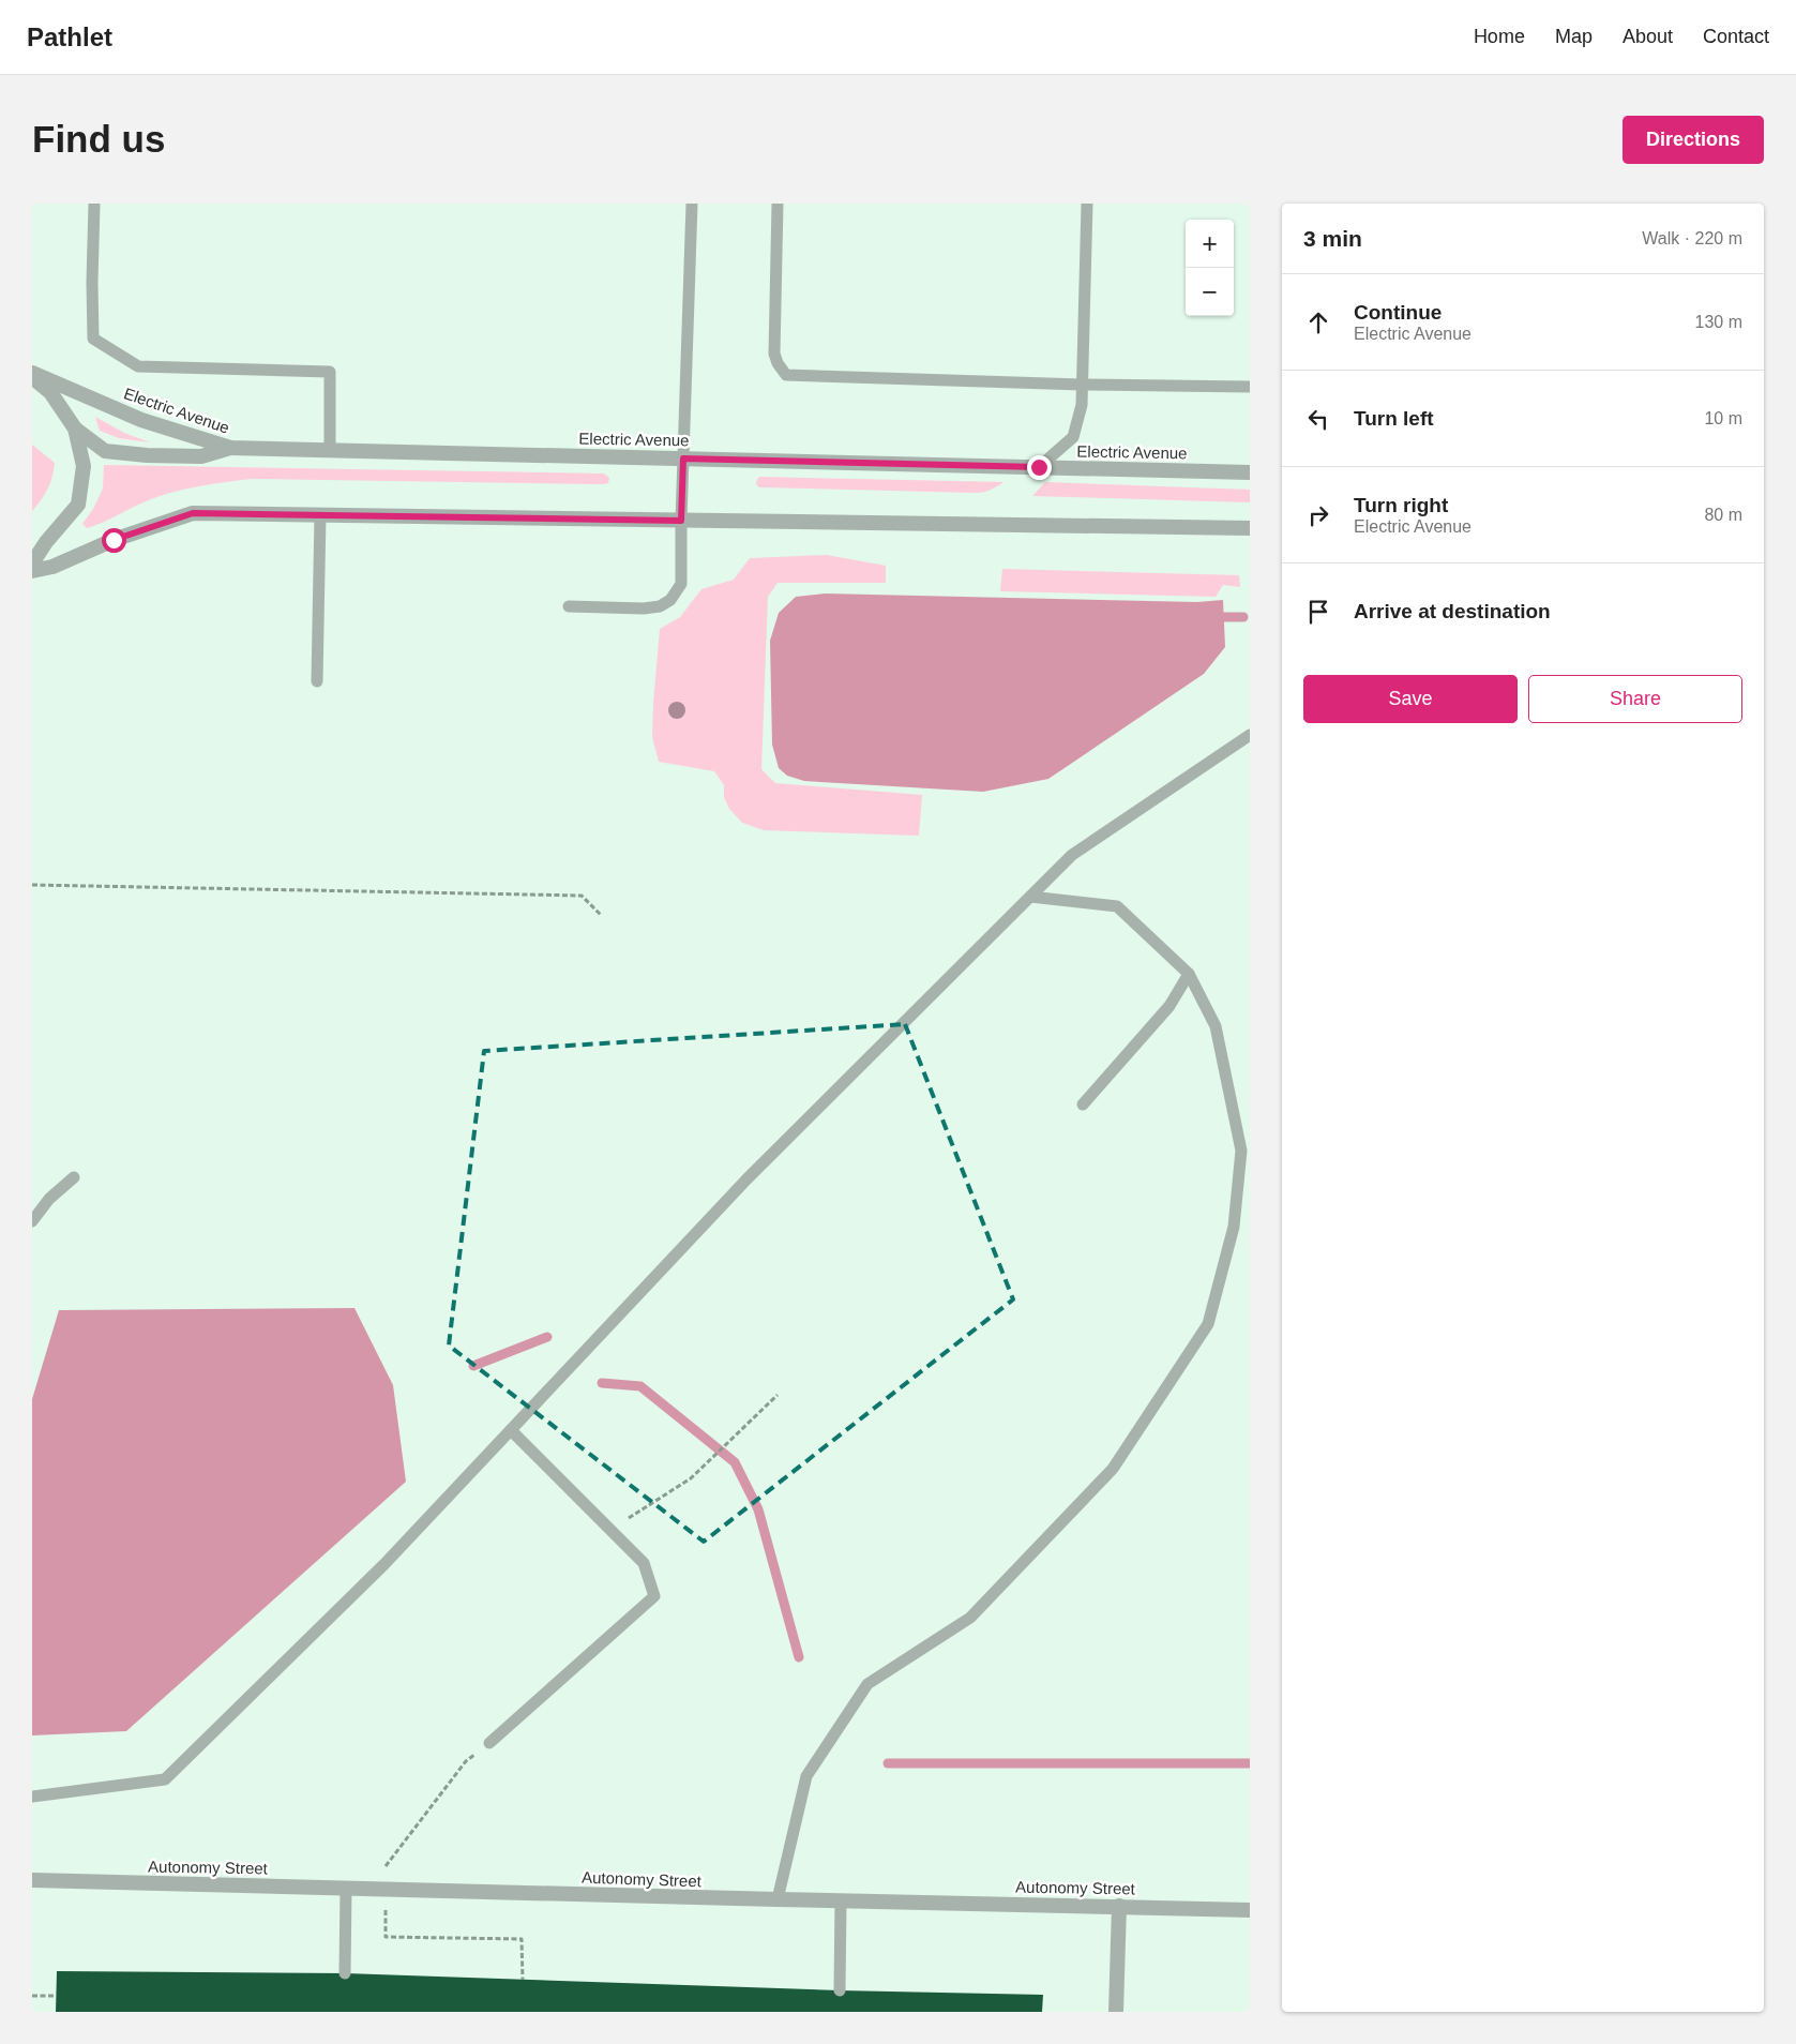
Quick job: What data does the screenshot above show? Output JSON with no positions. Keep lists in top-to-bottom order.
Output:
{
  "streets": {
    "street": ["Electric Avenue", "Autonomy Street"]
  },
  "page": {
    "header": "Pathlet",
    "nav": [
      "Home",
      "Map",
      "About",
      "Contact"
    ],
    "buttons": [
      "Directions",
      ["Save", "Share"]
    ],
    "title": "Find us",
    "heading": ["3 min", "Walk · 220 m"],
    "map_buttons": ["+", "−"],
    "list": [
      ["Continue", "Electric Avenue", "130 m"],
      ["Turn left", "10 m"],
      ["Turn right", "Electric Avenue", "80 m"],
      "Arrive at destination"
    ]
  }
}
